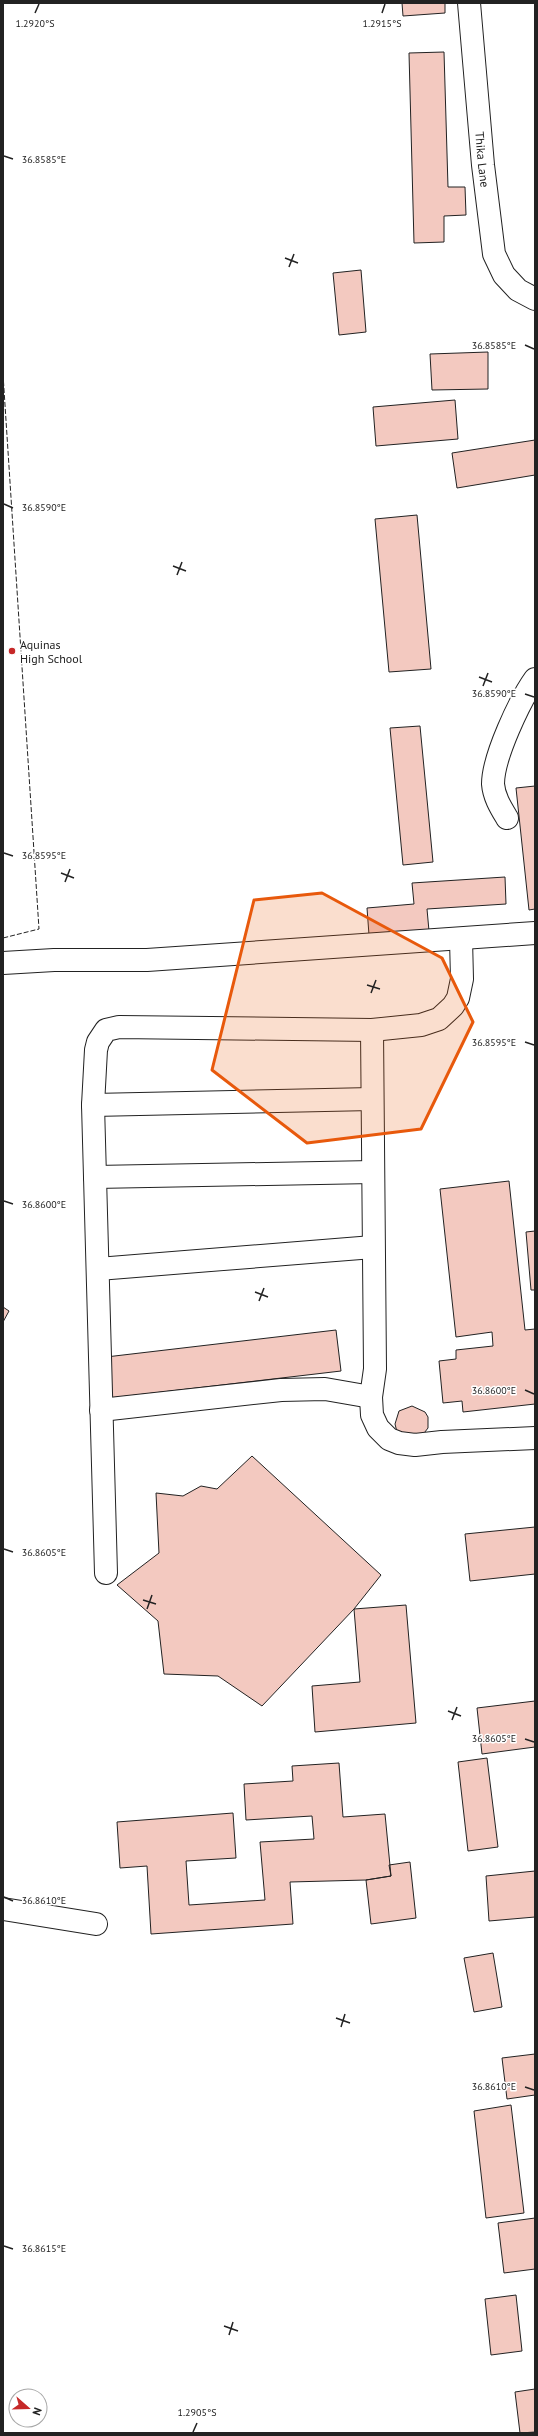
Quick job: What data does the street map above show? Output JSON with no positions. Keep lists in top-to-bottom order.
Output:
{
  "streets": {
    "street": ["Thika Lane"]
  },
  "places": ["Aquinas High School"],
  "north": "right",
  "coordinates": [
    "1.2920°S",
    "1.2915°S",
    "36.8585°E",
    "36.8590°E",
    "36.8595°E",
    "36.8600°E",
    "36.8605°E",
    "36.8610°E",
    "36.8615°E",
    "1.2905°S"
  ]
}
